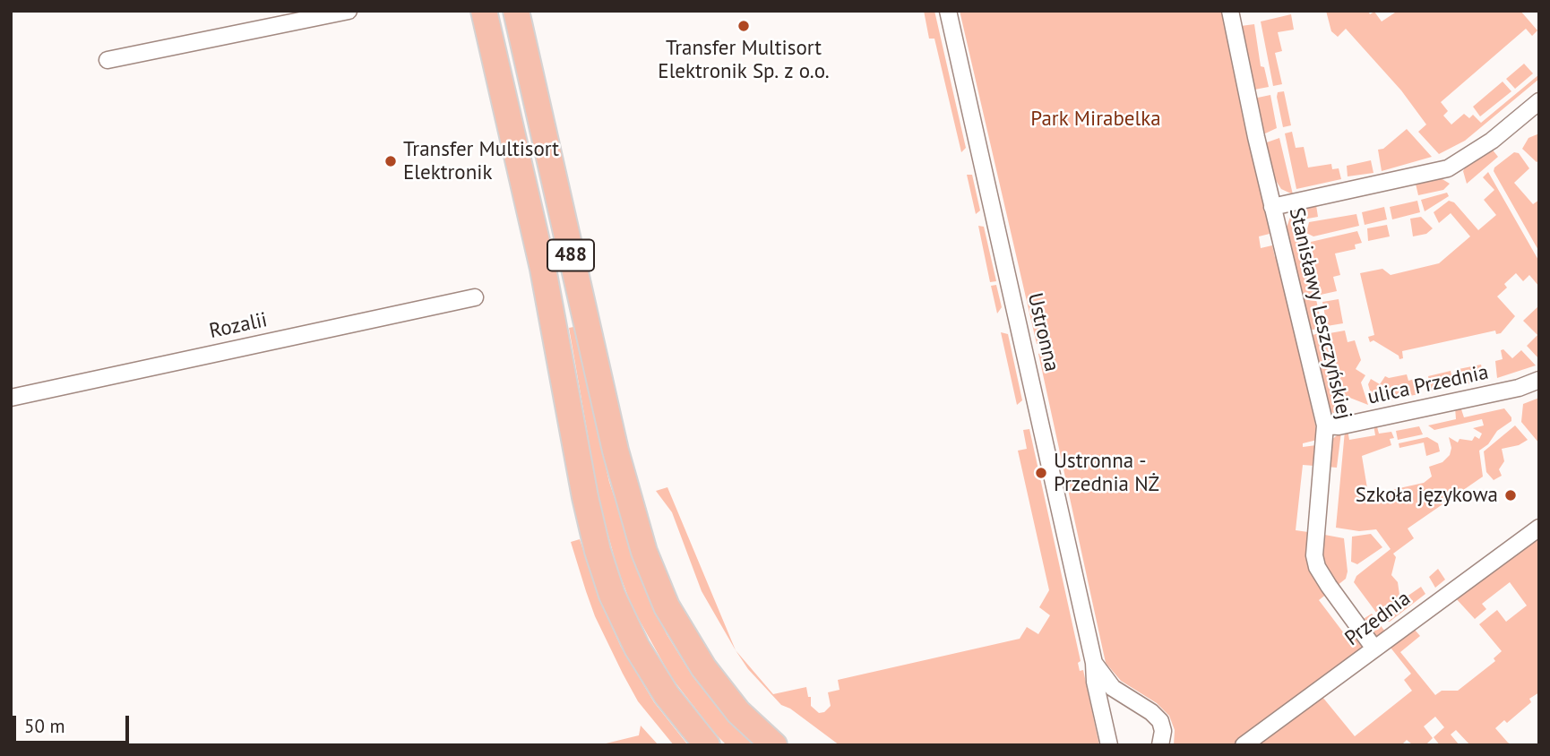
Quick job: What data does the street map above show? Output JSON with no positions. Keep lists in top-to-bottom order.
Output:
{
  "streets": {
    "main road": ["488"],
    "street": [
      "Stanisławy Leszczyńskiej",
      "Rozalii",
      "Ustronna",
      "ulica Przednia",
      "Przednia"
    ]
  },
  "crossings": [
    ["Stanisławy Leszczyńskiej", "ulica Przednia"],
    ["Stanisławy Leszczyńskiej", "Przednia"]
  ],
  "parks": ["Park Mirabelka"],
  "places": [
    "Transfer Multisort Elektronik Sp. z o.o.",
    "Transfer Multisort Elektronik",
    "Ustronna - Przednia NŻ",
    "Szkoła językowa"
  ],
  "scale_bar": "50 m"
}
